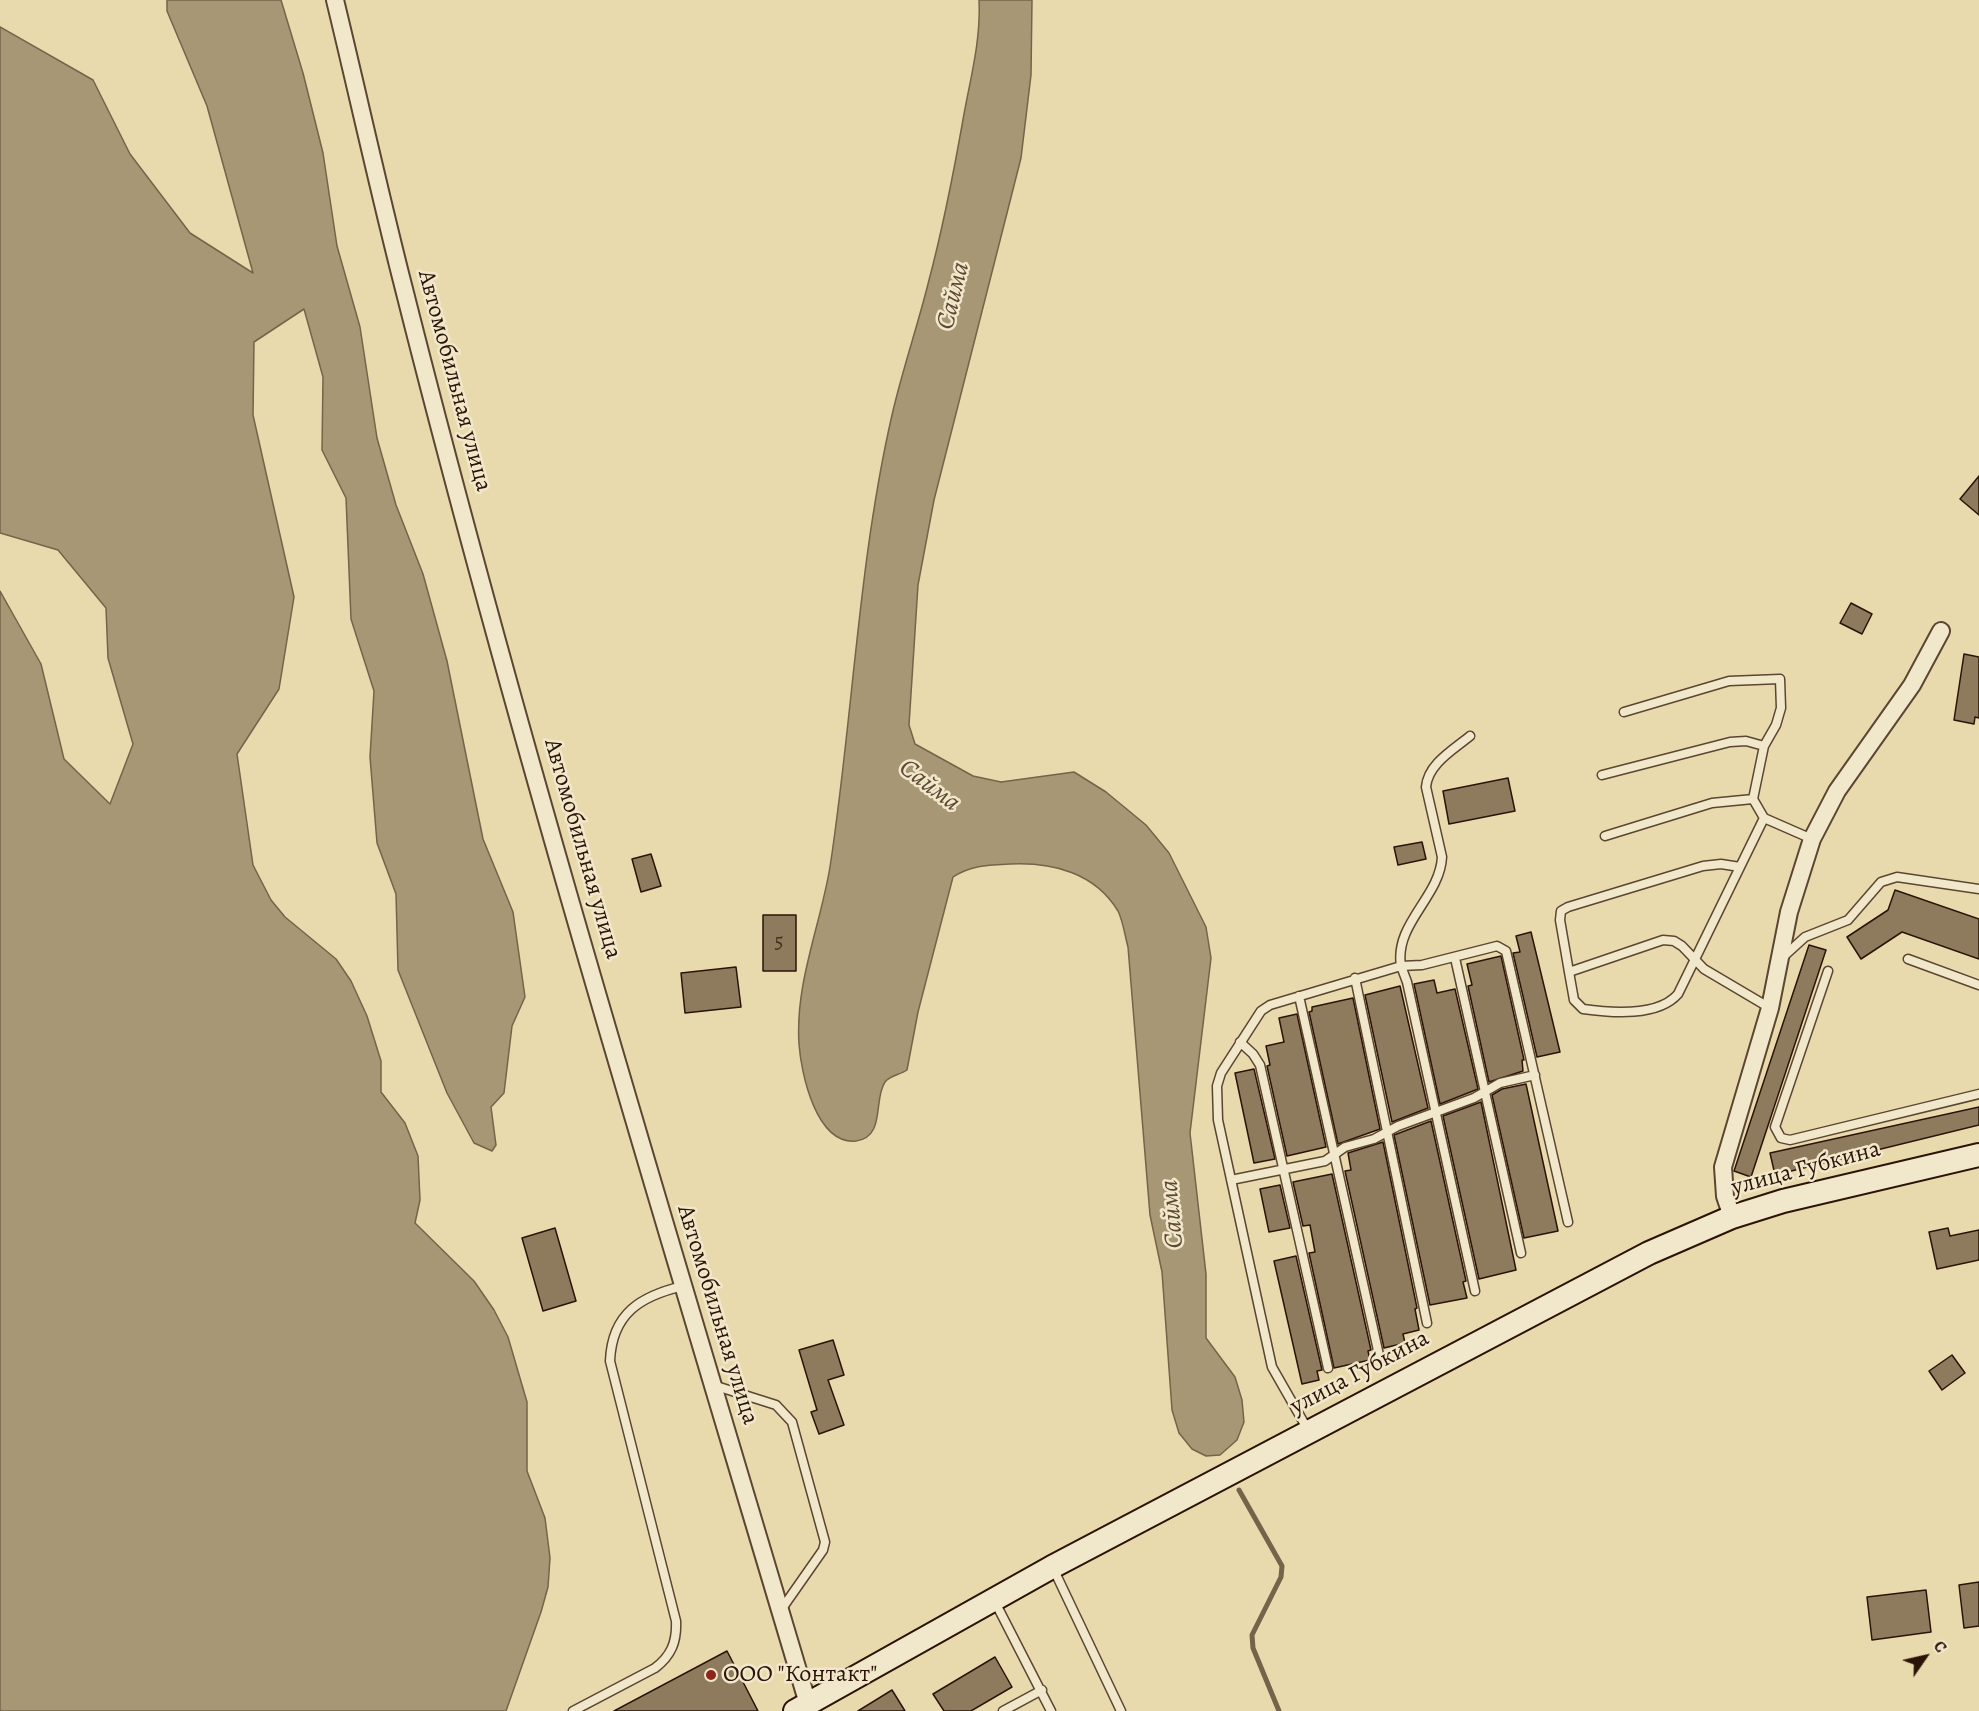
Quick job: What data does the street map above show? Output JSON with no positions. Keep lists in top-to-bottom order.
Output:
{
  "streets": {
    "street": ["Автомобильная улица", "улица Губкина"]
  },
  "crossings": [
    ["Автомобильная улица", "улица Губкина"]
  ],
  "water": ["Сайма"],
  "places": ["ООО \"Контакт\""],
  "house_numbers": ["5"],
  "north": "top right"
}
